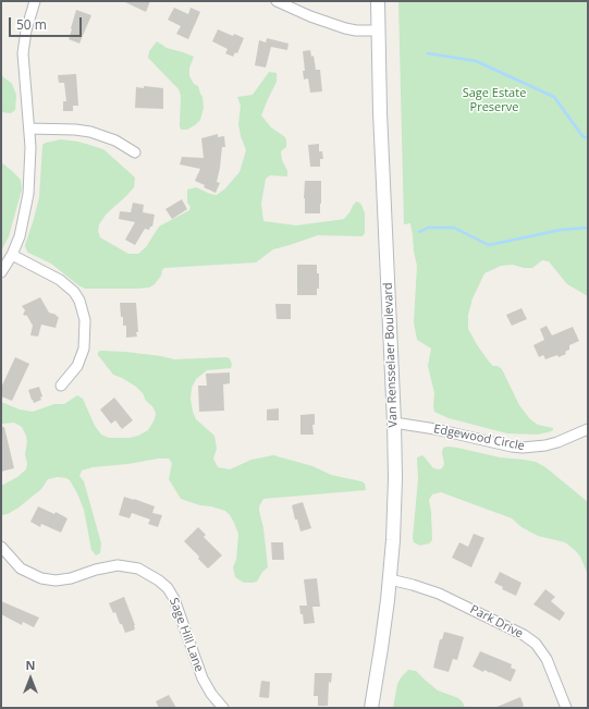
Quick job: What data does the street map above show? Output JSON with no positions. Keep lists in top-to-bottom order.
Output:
{
  "streets": {
    "main road": ["Van Rensselaer Boulevard"],
    "street": ["Edgewood Circle", "Park Drive", "Sage Hill Lane"]
  },
  "crossings": [
    ["Van Rensselaer Boulevard", "Edgewood Circle"],
    ["Van Rensselaer Boulevard", "Park Drive"]
  ],
  "parks": ["Sage Estate Preserve"],
  "scale_bar": "50 m",
  "north": "top"
}
